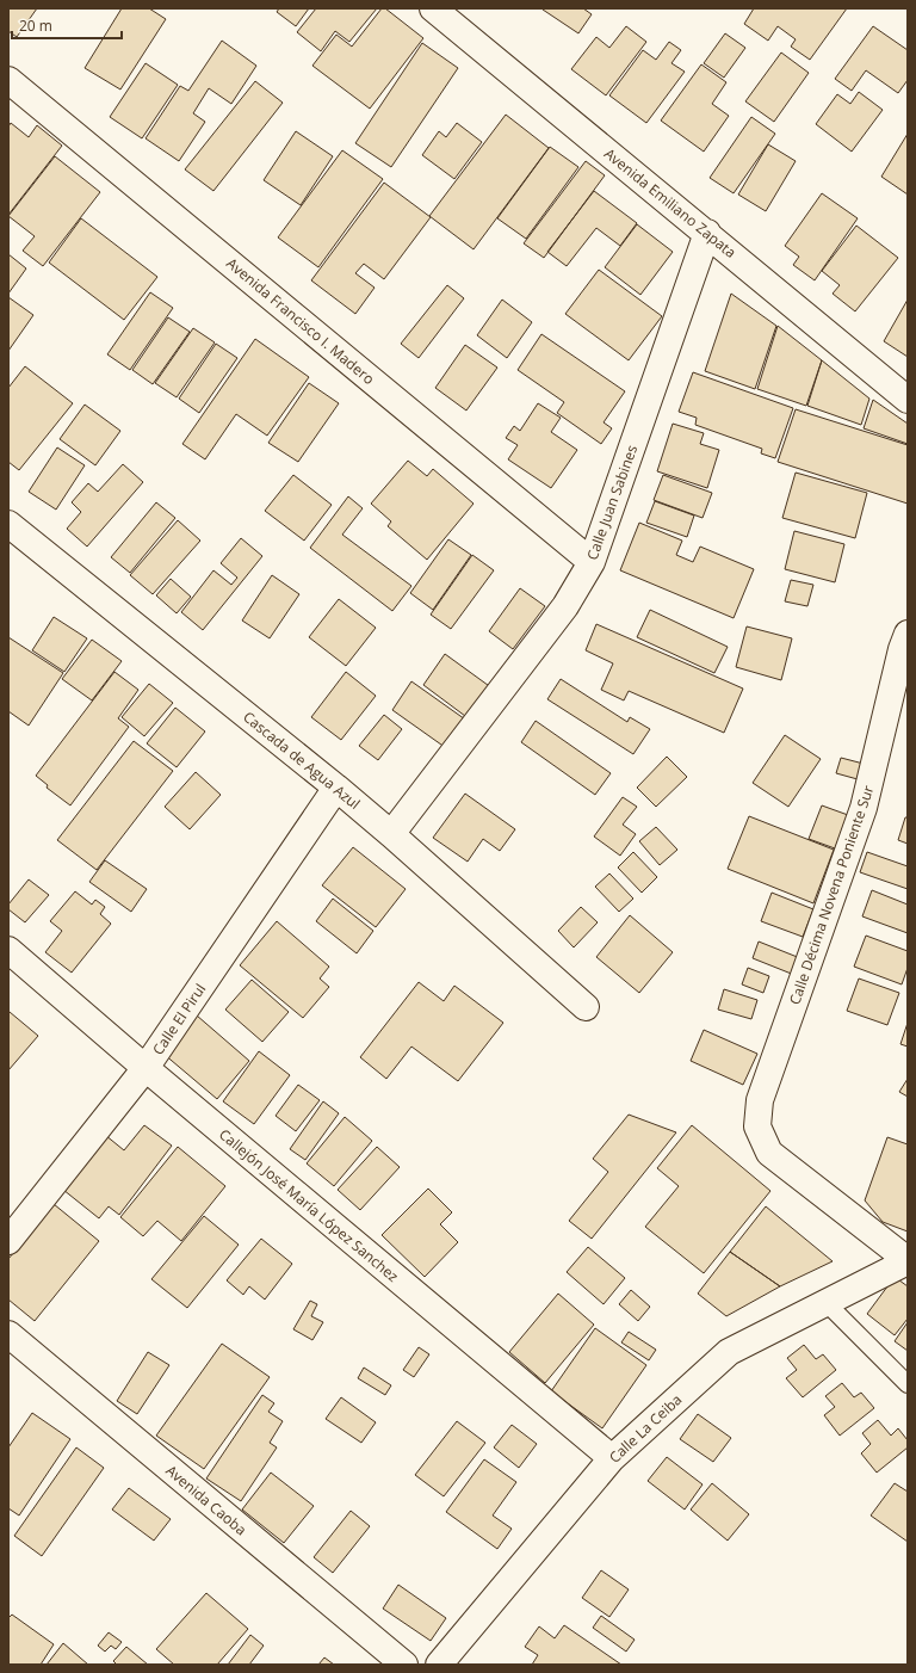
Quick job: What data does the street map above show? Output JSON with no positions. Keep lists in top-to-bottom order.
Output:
{
  "streets": {
    "street": [
      "Avenida Emiliano Zapata",
      "Avenida Francisco I. Madero",
      "Calle Juan Sabines",
      "Cascada de Agua Azul",
      "Calle Décima Novena Poniente Sur",
      "Calle El Pirul",
      "Callejón José María López Sanchez",
      "Calle La Ceiba",
      "Avenida Caoba"
    ]
  },
  "crossings": [
    ["Avenida Emiliano Zapata", "Calle Juan Sabines"],
    ["Avenida Francisco I. Madero", "Calle Juan Sabines"],
    ["Calle Juan Sabines", "Cascada de Agua Azul"],
    ["Cascada de Agua Azul", "Calle El Pirul"],
    ["Calle Décima Novena Poniente Sur", "Calle La Ceiba"],
    ["Calle El Pirul", "Callejón José María López Sanchez"],
    ["Callejón José María López Sanchez", "Calle La Ceiba"]
  ],
  "scale_bar": "20 m"
}
